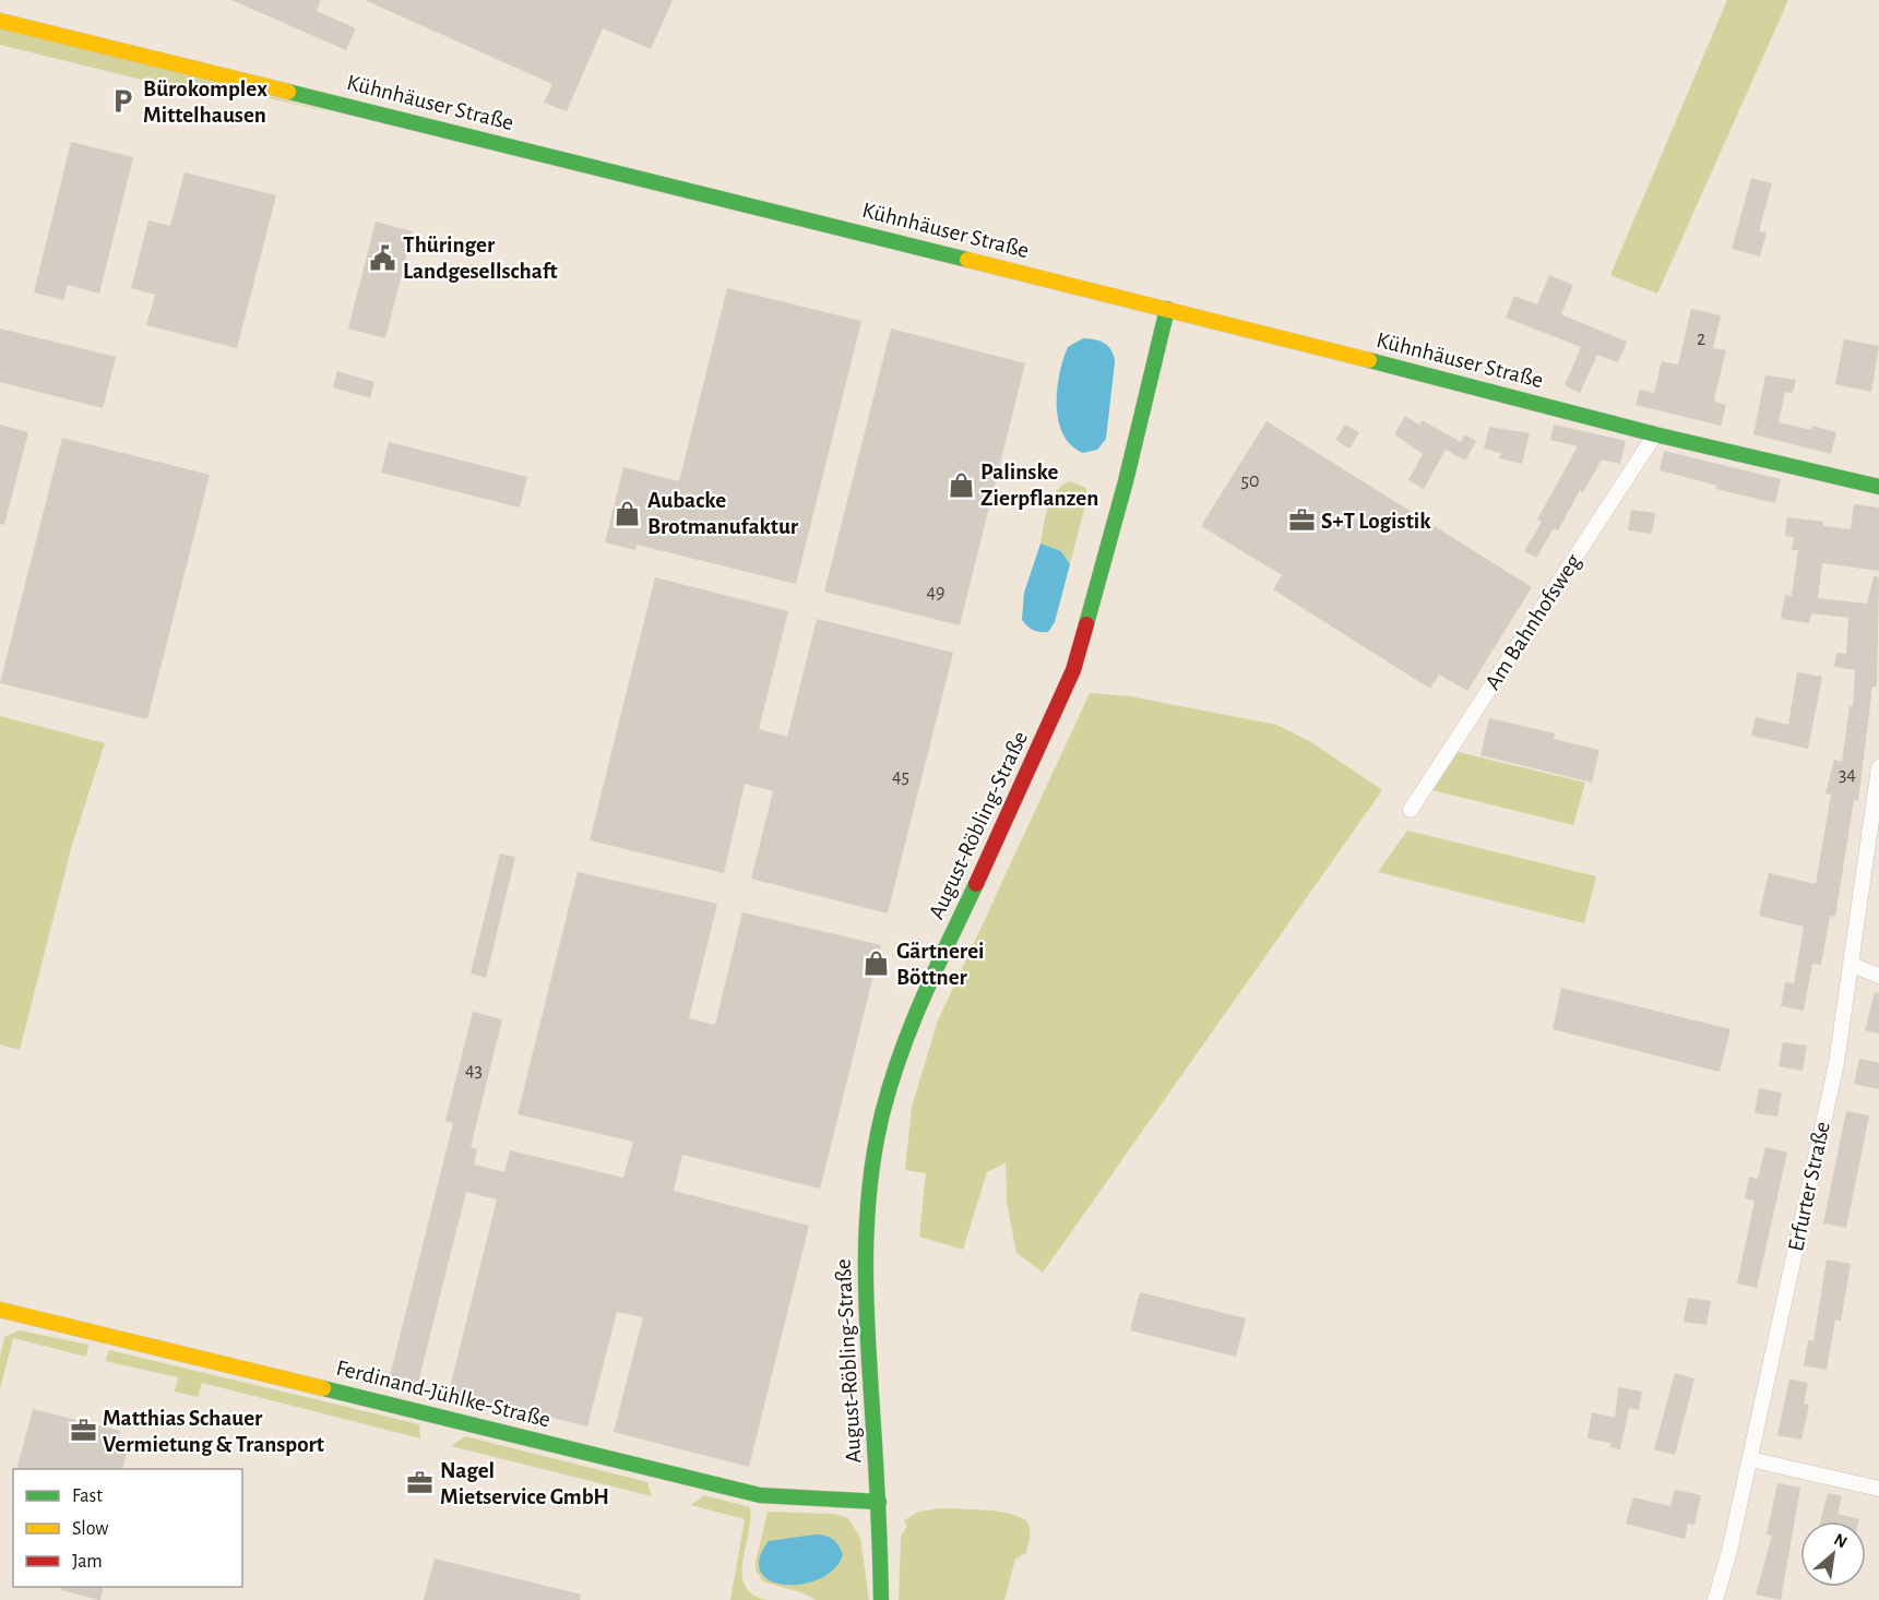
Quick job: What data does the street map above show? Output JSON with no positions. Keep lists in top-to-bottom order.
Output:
{
  "streets": {
    "street": [
      "Kühnhäuser Straße",
      "Am Bahnhofsweg",
      "August-Röbling-Straße",
      "Erfurter Straße",
      "Ferdinand-Jühlke-Straße"
    ]
  },
  "crossings": [
    ["Kühnhäuser Straße", "Am Bahnhofsweg"],
    ["Kühnhäuser Straße", "August-Röbling-Straße"],
    ["August-Röbling-Straße", "Ferdinand-Jühlke-Straße"]
  ],
  "places": {
    "parking": ["Bürokomplex Mittelhausen"],
    "public building": ["Thüringer Landgesellschaft"],
    "shop": ["Palinske Zierpflanzen", "Aubacke Brotmanufaktur", "Gärtnerei Böttner"],
    "office": ["S+T Logistik", "Matthias Schauer Vermietung & Transport", "Nagel Mietservice GmbH"]
  },
  "house_numbers": [
    "2",
    "50",
    "49",
    "34",
    "45",
    "43"
  ],
  "legend": ["Fast", "Slow", "Jam"],
  "north": "top right"
}
